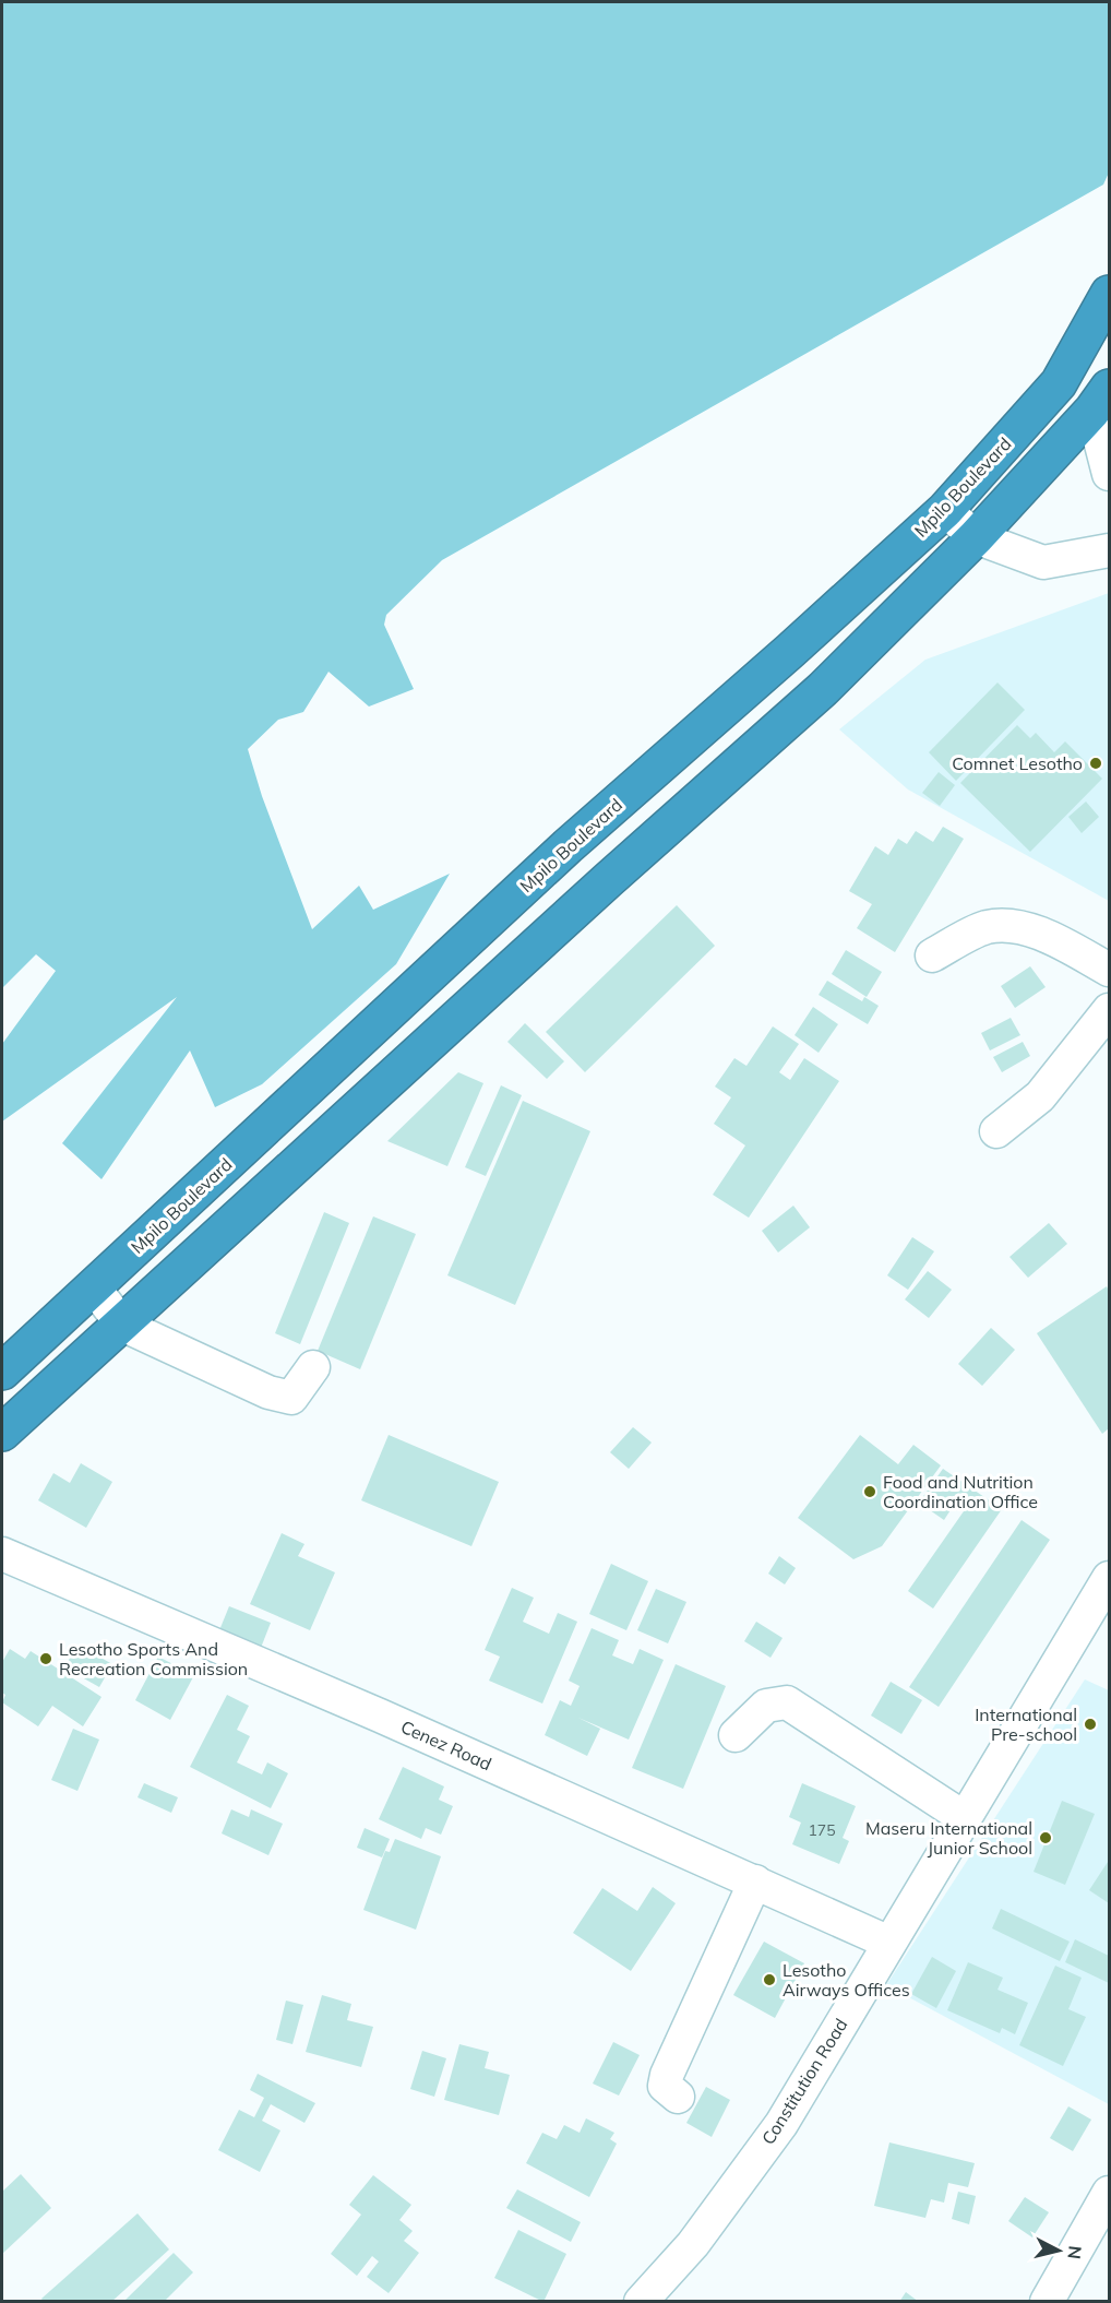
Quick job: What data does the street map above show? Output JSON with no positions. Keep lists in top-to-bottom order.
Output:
{
  "streets": {
    "highway": ["Mpilo Boulevard"],
    "street": ["Cenez Road", "Constitution Road"]
  },
  "crossings": [
    ["Cenez Road", "Constitution Road"]
  ],
  "places": [
    "Comnet Lesotho",
    "Food and Nutrition Coordination Office",
    "Lesotho Sports And Recreation Commission",
    "International Pre-school",
    "Maseru International Junior School",
    "Lesotho Airways Offices"
  ],
  "house_numbers": ["175"],
  "north": "right"
}
